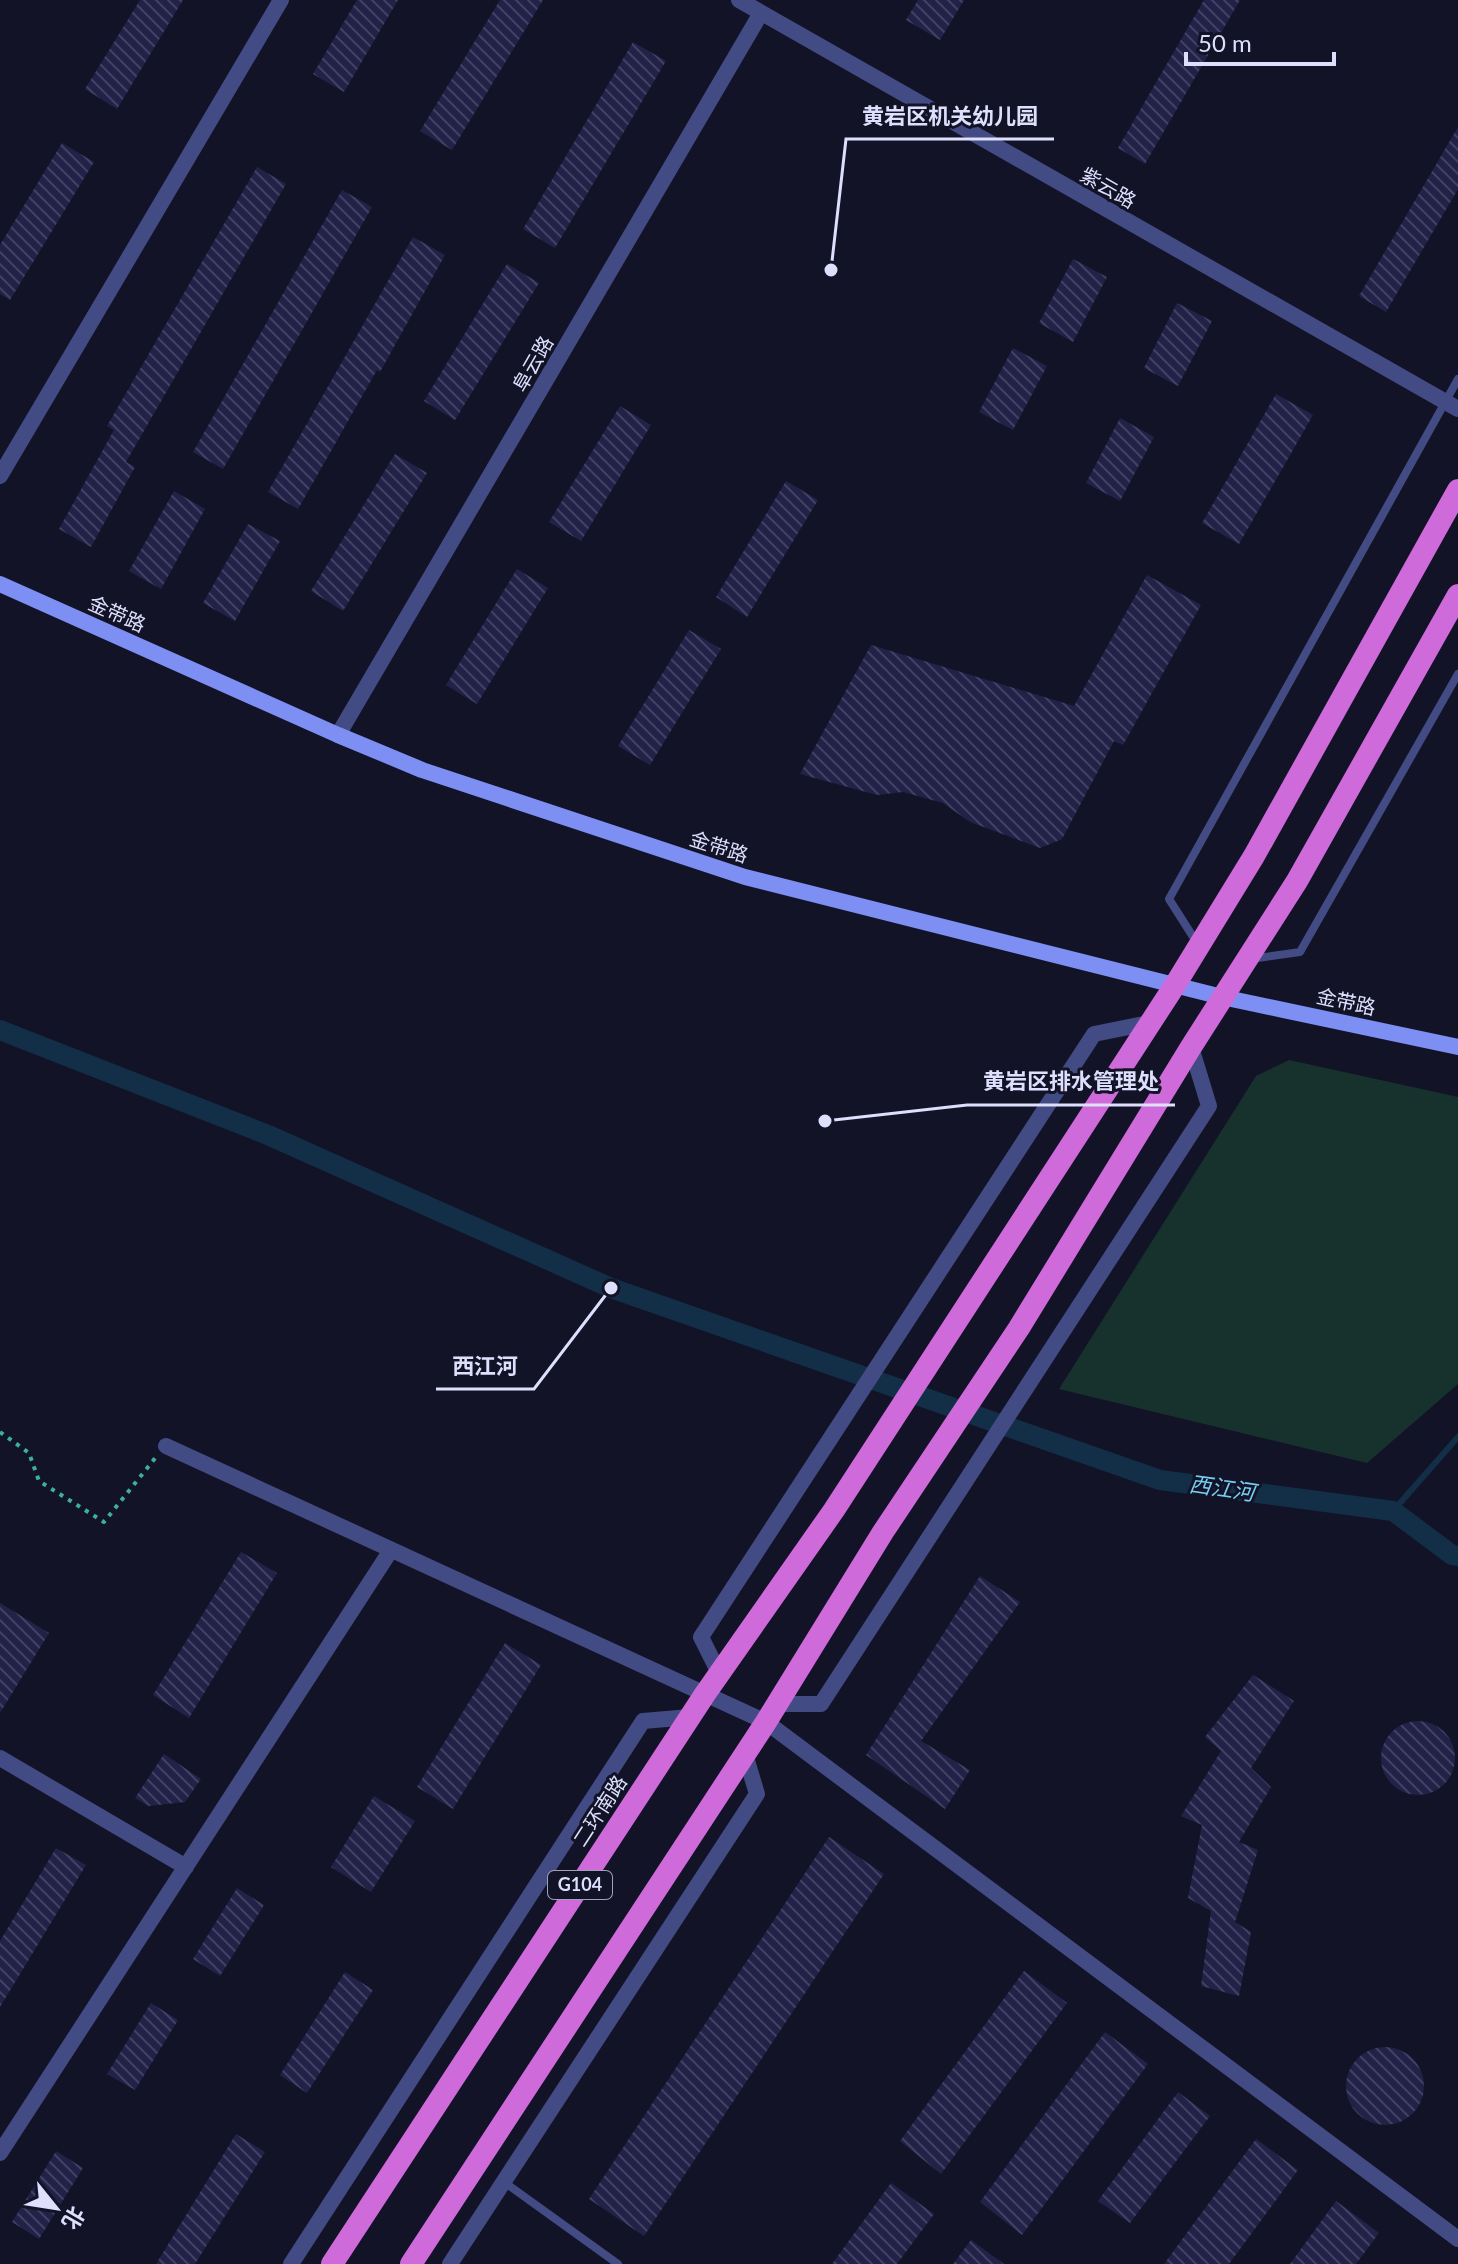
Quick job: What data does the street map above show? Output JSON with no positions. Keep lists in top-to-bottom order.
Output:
{
  "streets": {
    "highway": ["二环南路", "G104"],
    "main road": ["金带路"],
    "street": ["紫云路", "阜云路"]
  },
  "crossings": [
    ["紫云路", "阜云路"],
    ["阜云路", "金带路"],
    ["金带路", "二环南路"]
  ],
  "water": ["西江河"],
  "places": ["黄岩区机关幼儿园", "黄岩区排水管理处", "西江河"],
  "scale_bar": "50 m",
  "north": "bottom right"
}
